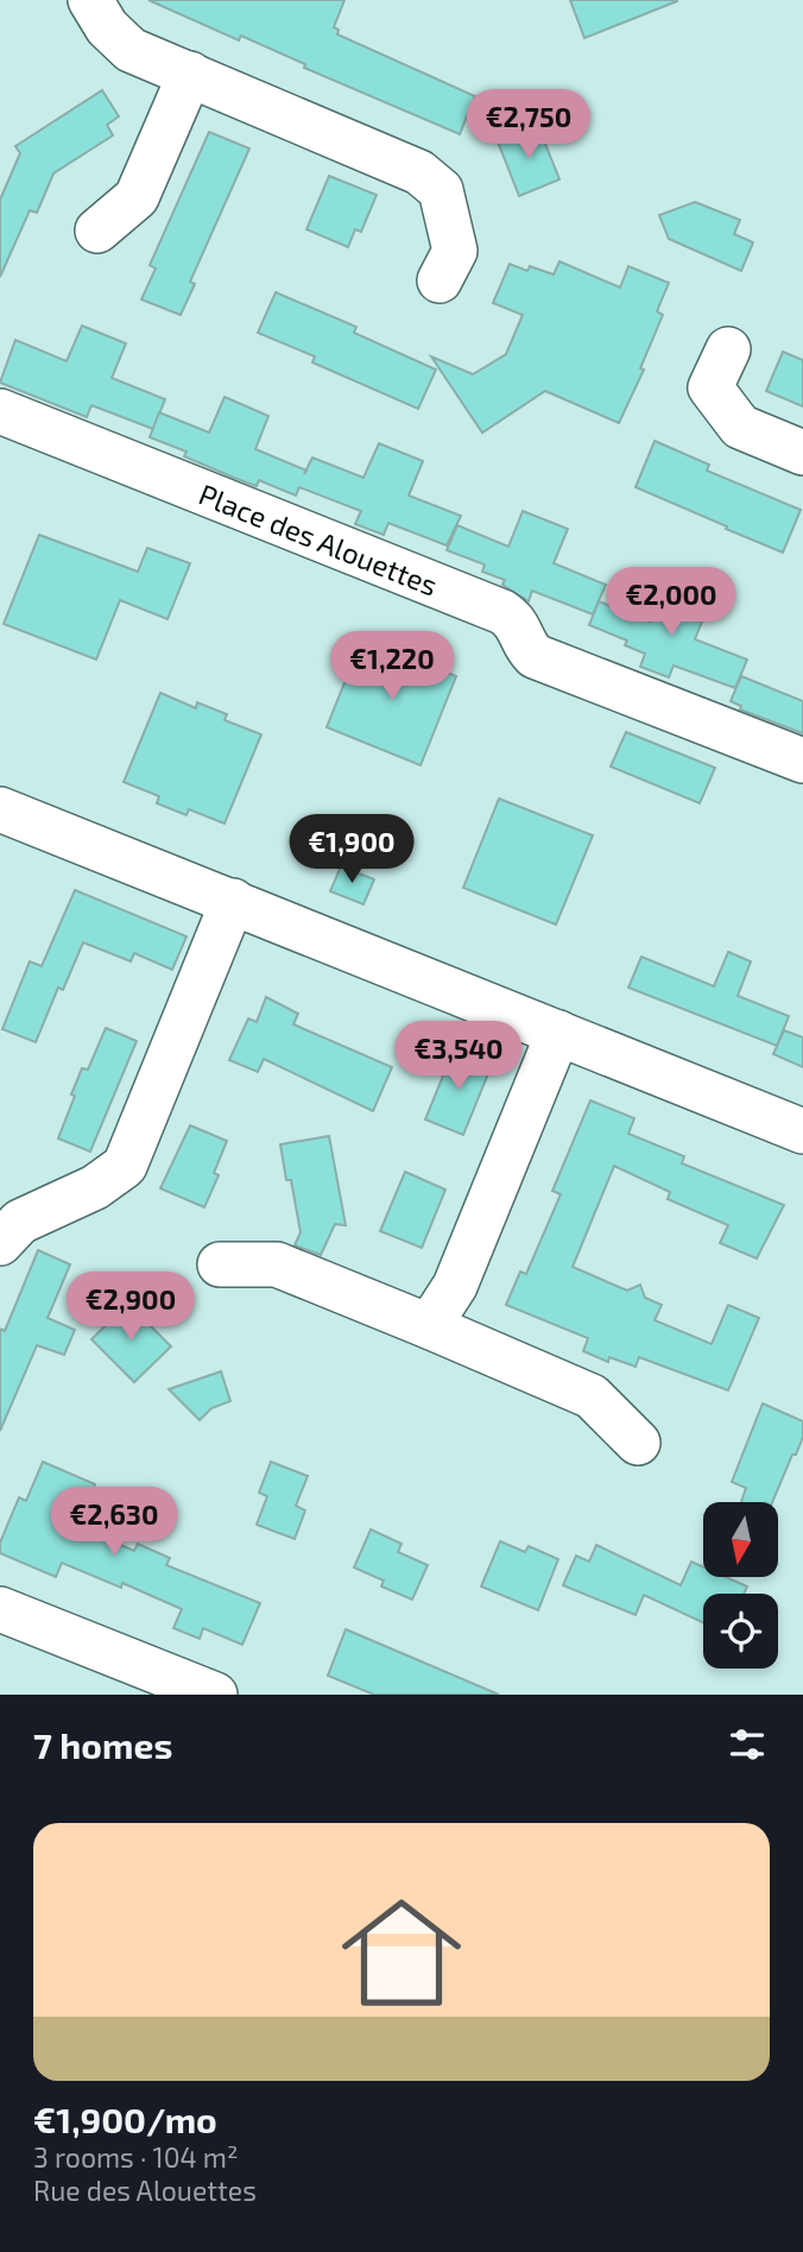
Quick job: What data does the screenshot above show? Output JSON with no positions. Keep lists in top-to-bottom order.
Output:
{
  "streets": {
    "street": ["Place des Alouettes"]
  },
  "north": "bottom",
  "page": {
    "price": [
      "€2,750",
      "€2,000",
      "€1,220",
      "€1,900",
      "€3,540",
      "€2,900",
      "€2,630"
    ],
    "heading": "7 homes",
    "list": [
      {
        "name": "€1,900/mo",
        "note": "3 rooms · 104 m² · Rue des Alouettes"
      }
    ]
  }
}
